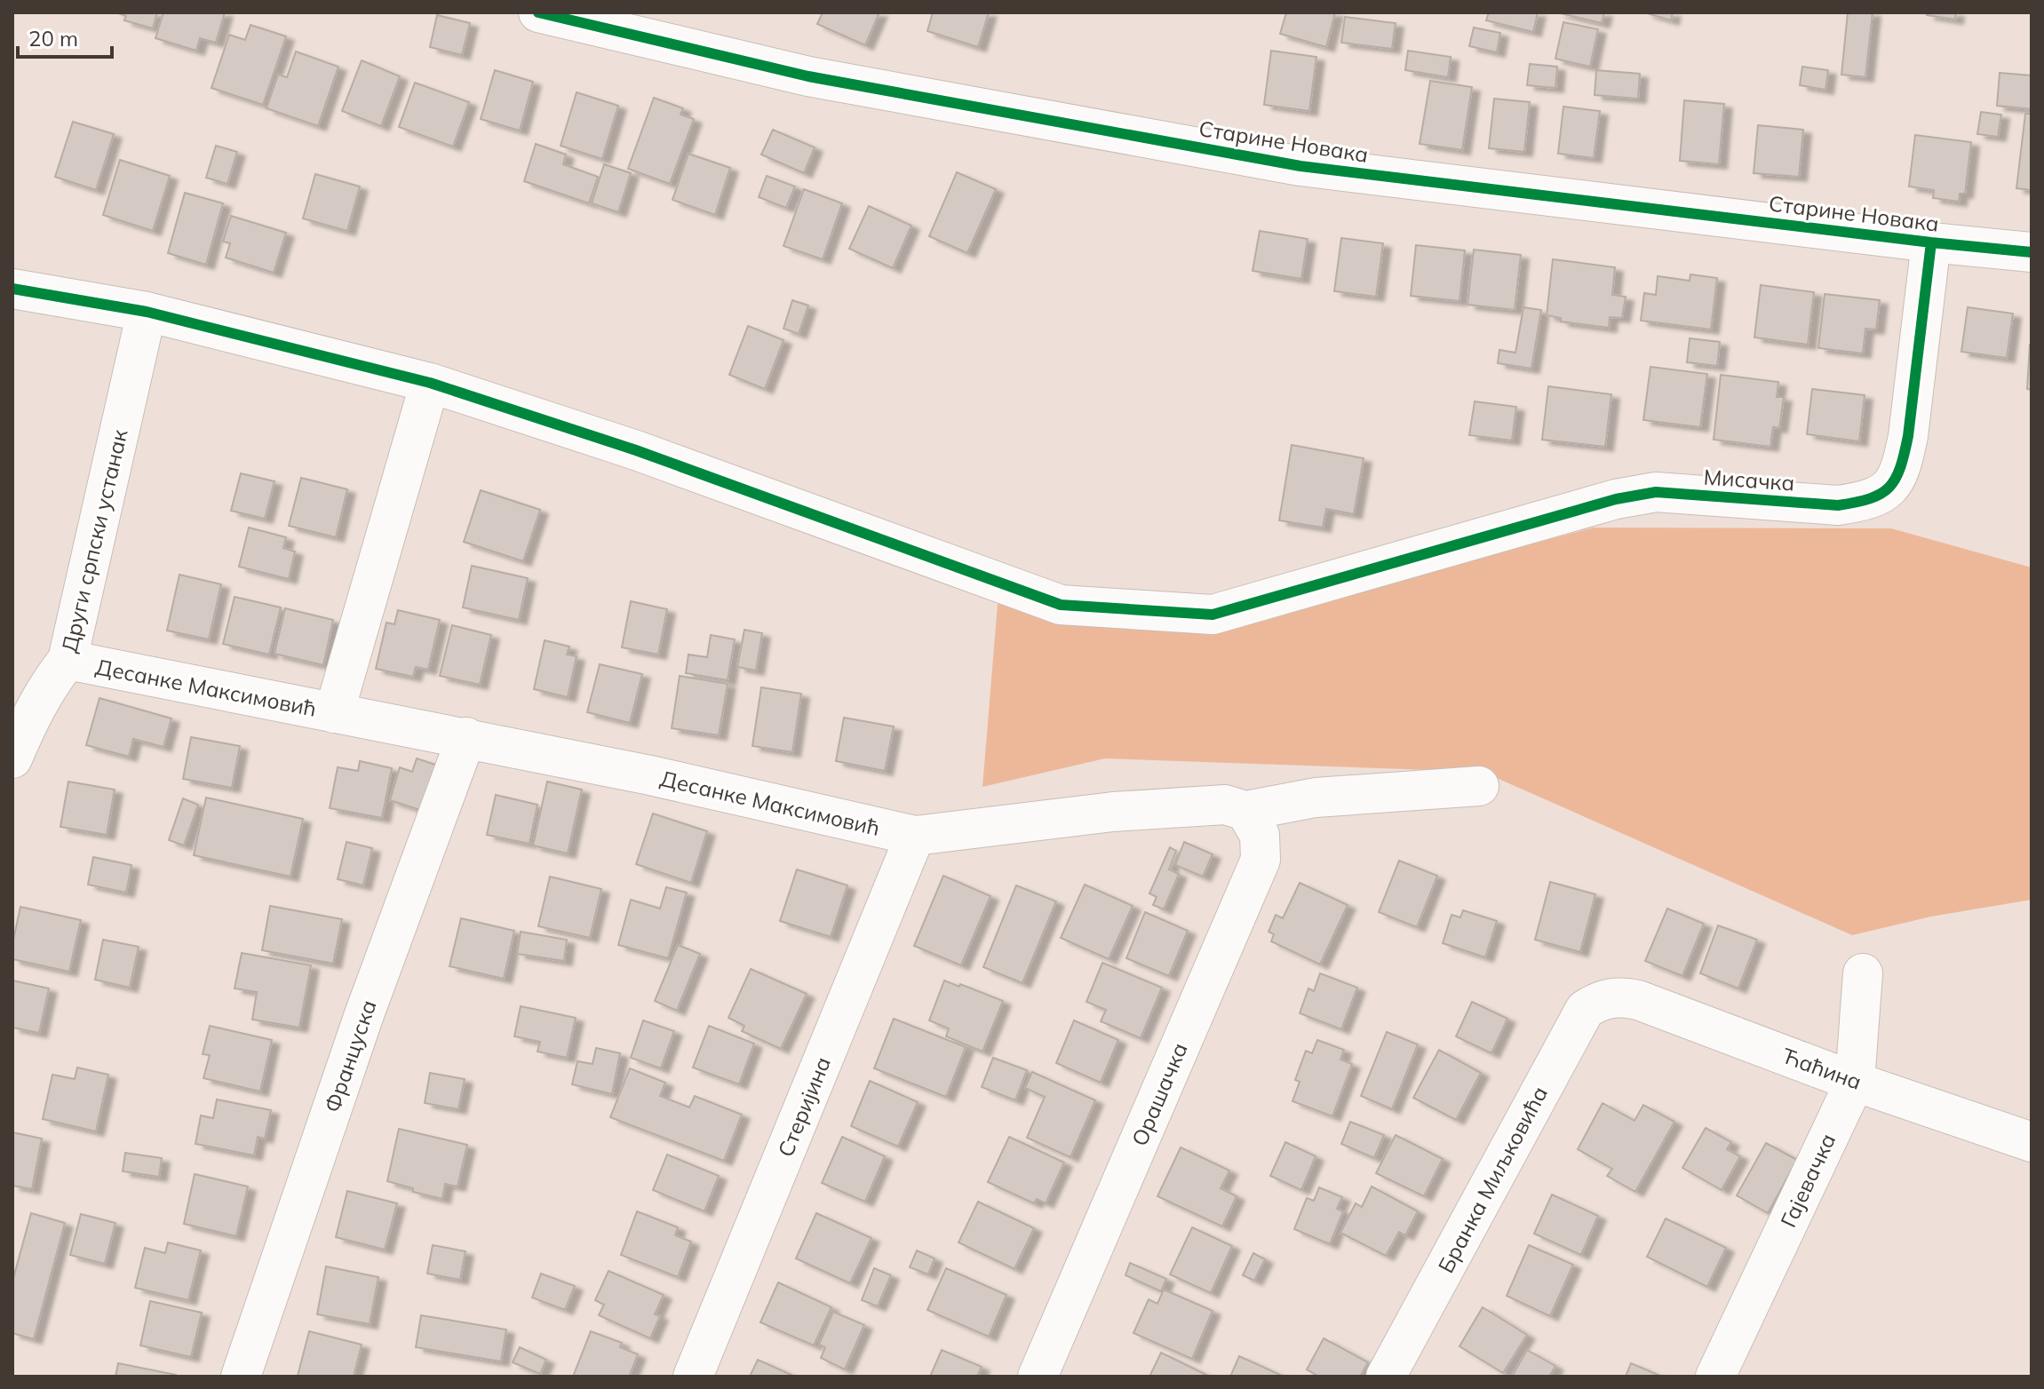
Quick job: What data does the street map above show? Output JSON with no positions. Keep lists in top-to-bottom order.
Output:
{
  "streets": {
    "street": [
      "Старине Новака",
      "Мисачка",
      "Други српски устанак",
      "Десанке Максимовић",
      "Француска",
      "Ћаћина",
      "Орашачка",
      "Стеријина",
      "Бранка Миљковића",
      "Гајевачка"
    ]
  },
  "crossings": [
    ["Старине Новака", "Мисачка"],
    ["Други српски устанак", "Десанке Максимовић"],
    ["Десанке Максимовић", "Француска"],
    ["Десанке Максимовић", "Орашачка"],
    ["Десанке Максимовић", "Стеријина"],
    ["Ћаћина", "Бранка Миљковића"],
    ["Ћаћина", "Гајевачка"]
  ],
  "scale_bar": "20 m"
}
